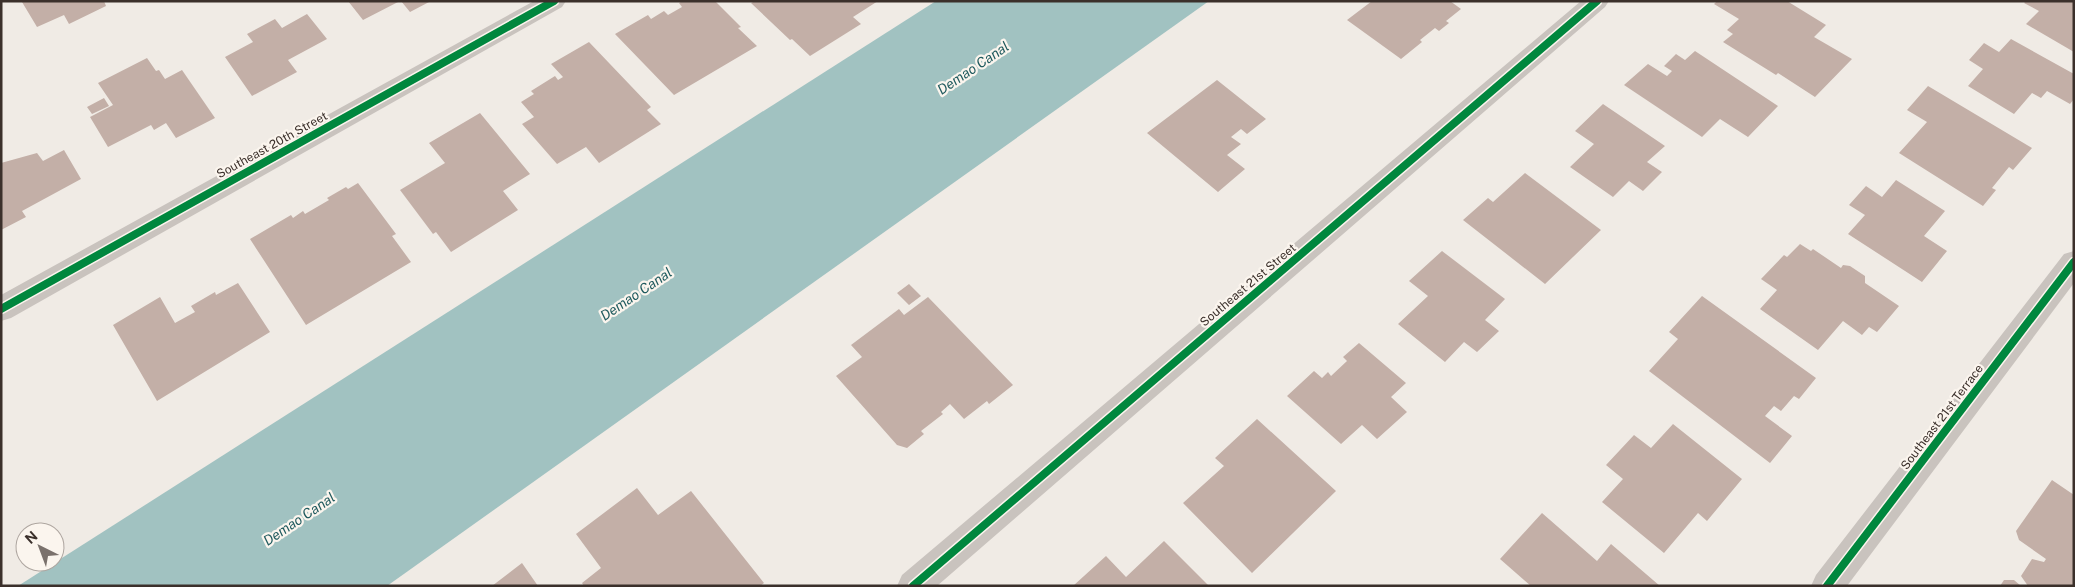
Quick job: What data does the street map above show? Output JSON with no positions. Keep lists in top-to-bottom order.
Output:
{
  "streets": {
    "street": ["Southeast 20th Street", "Southeast 21st Street", "Southeast 21st Terrace"]
  },
  "water": ["Demao Canal"],
  "north": "top left"
}
